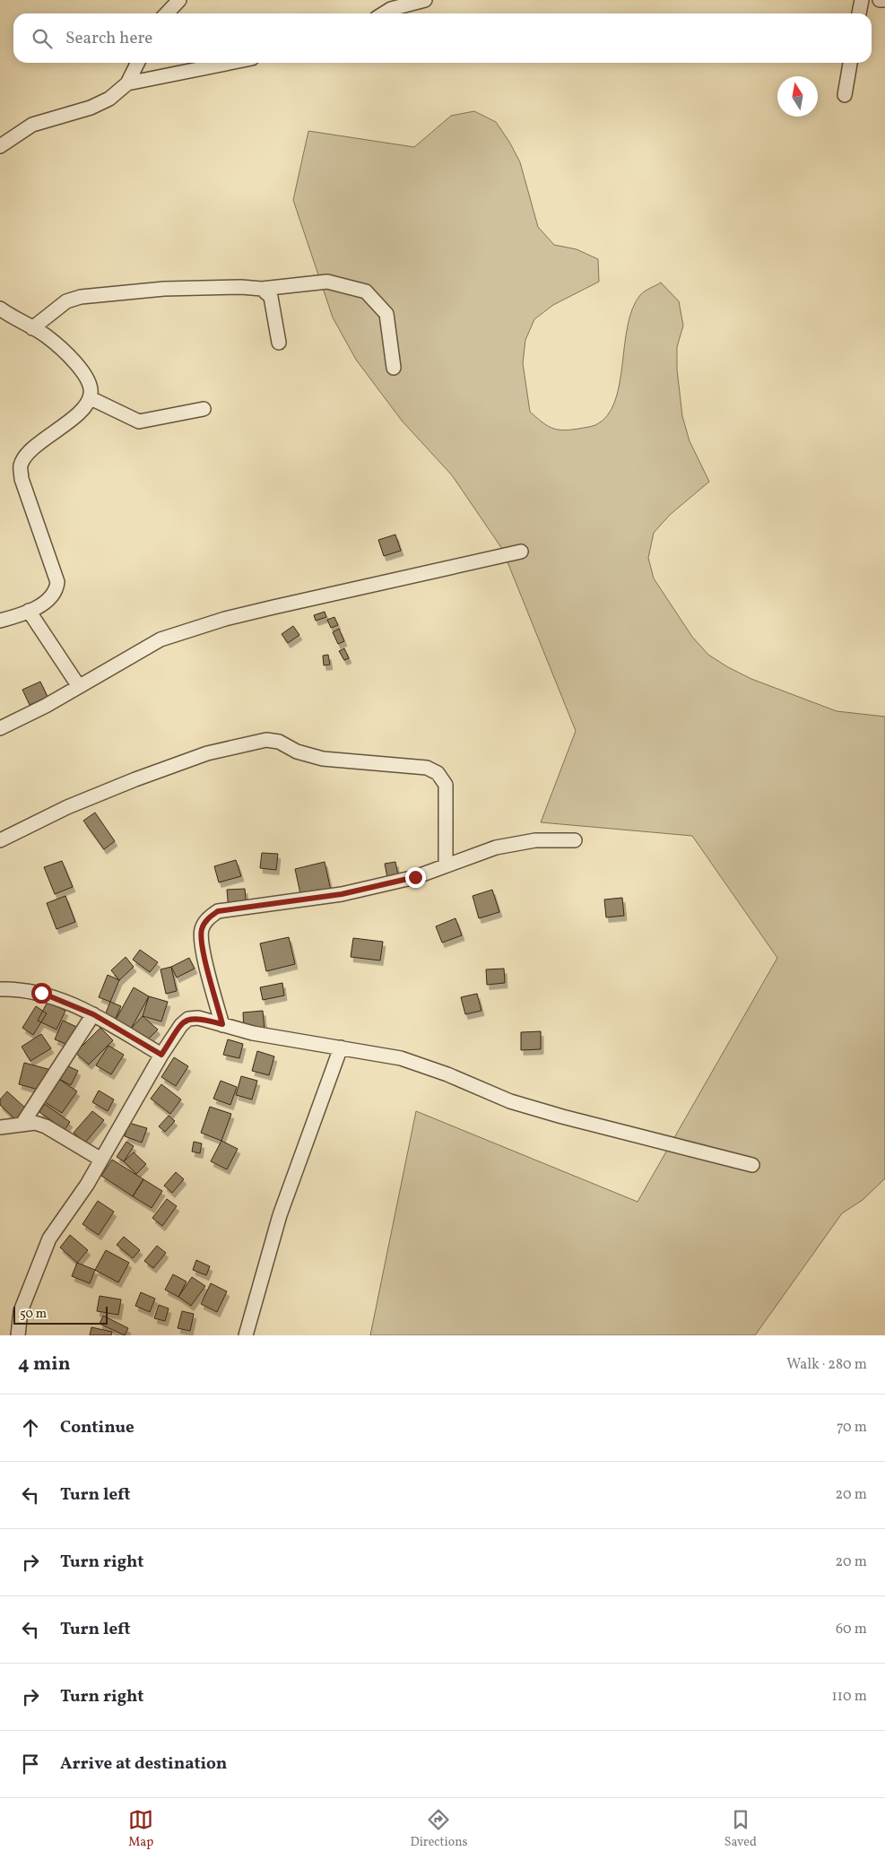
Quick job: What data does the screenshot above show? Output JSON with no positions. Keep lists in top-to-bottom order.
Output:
{
  "scale_bar": "50 m",
  "north": "top",
  "page": {
    "search": "Search here",
    "scale": "50 m",
    "heading": ["4 min", "Walk · 280 m"],
    "list": [
      ["Continue", "70 m"],
      ["Turn left", "20 m"],
      ["Turn right", "20 m"],
      ["Turn left", "60 m"],
      ["Turn right", "110 m"],
      "Arrive at destination"
    ],
    "nav": ["Map", "Directions", "Saved"]
  }
}
